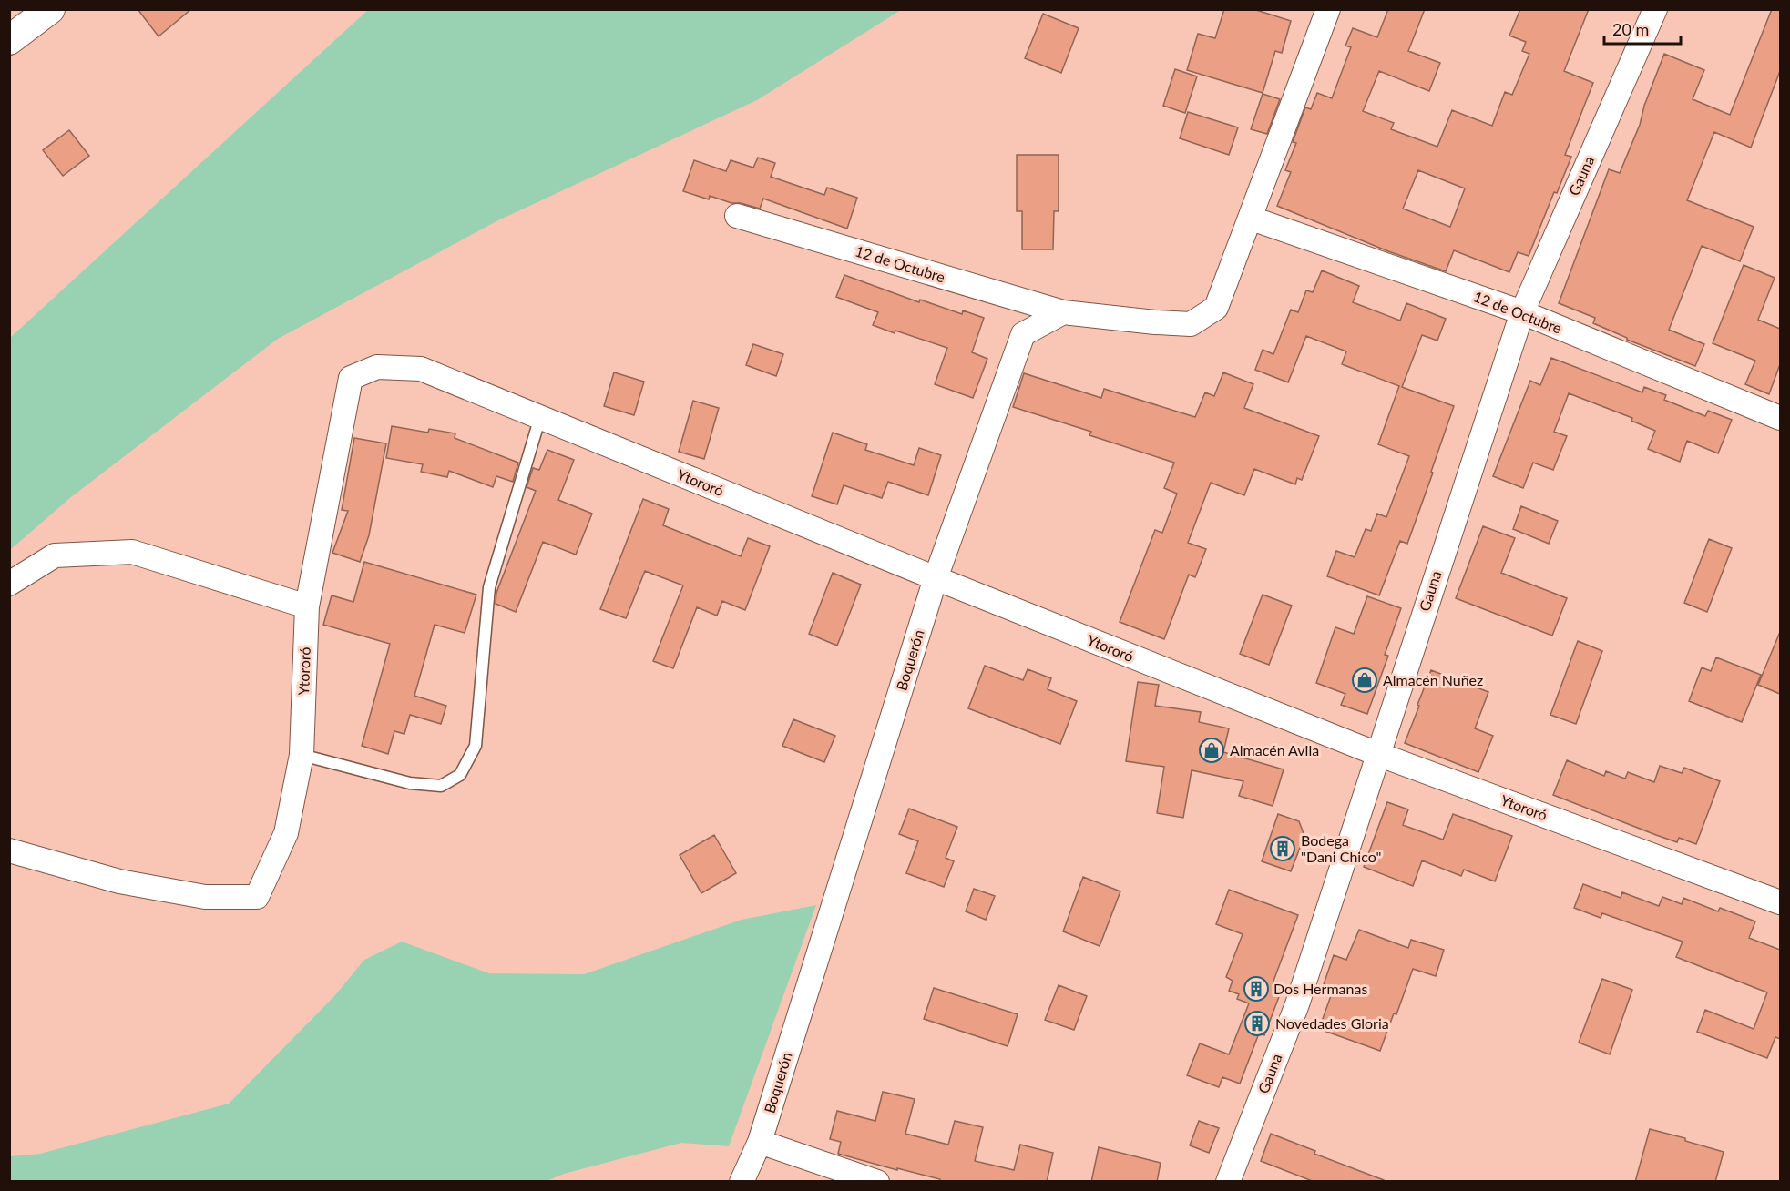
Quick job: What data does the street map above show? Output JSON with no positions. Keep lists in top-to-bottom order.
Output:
{
  "streets": {
    "street": [
      "Gauna",
      "12 de Octubre",
      "Ytororó",
      "Boquerón"
    ]
  },
  "crossings": [
    ["Gauna", "12 de Octubre"],
    ["Gauna", "Ytororó"],
    ["12 de Octubre", "Boquerón"],
    ["Ytororó", "Boquerón"]
  ],
  "places": {
    "shop": ["Almacén Nuñez", "Almacén Avila"],
    "building": ["Bodega \"Dani Chico\"", "Dos Hermanas", "Novedades Gloria"]
  },
  "scale_bar": "20 m"
}
